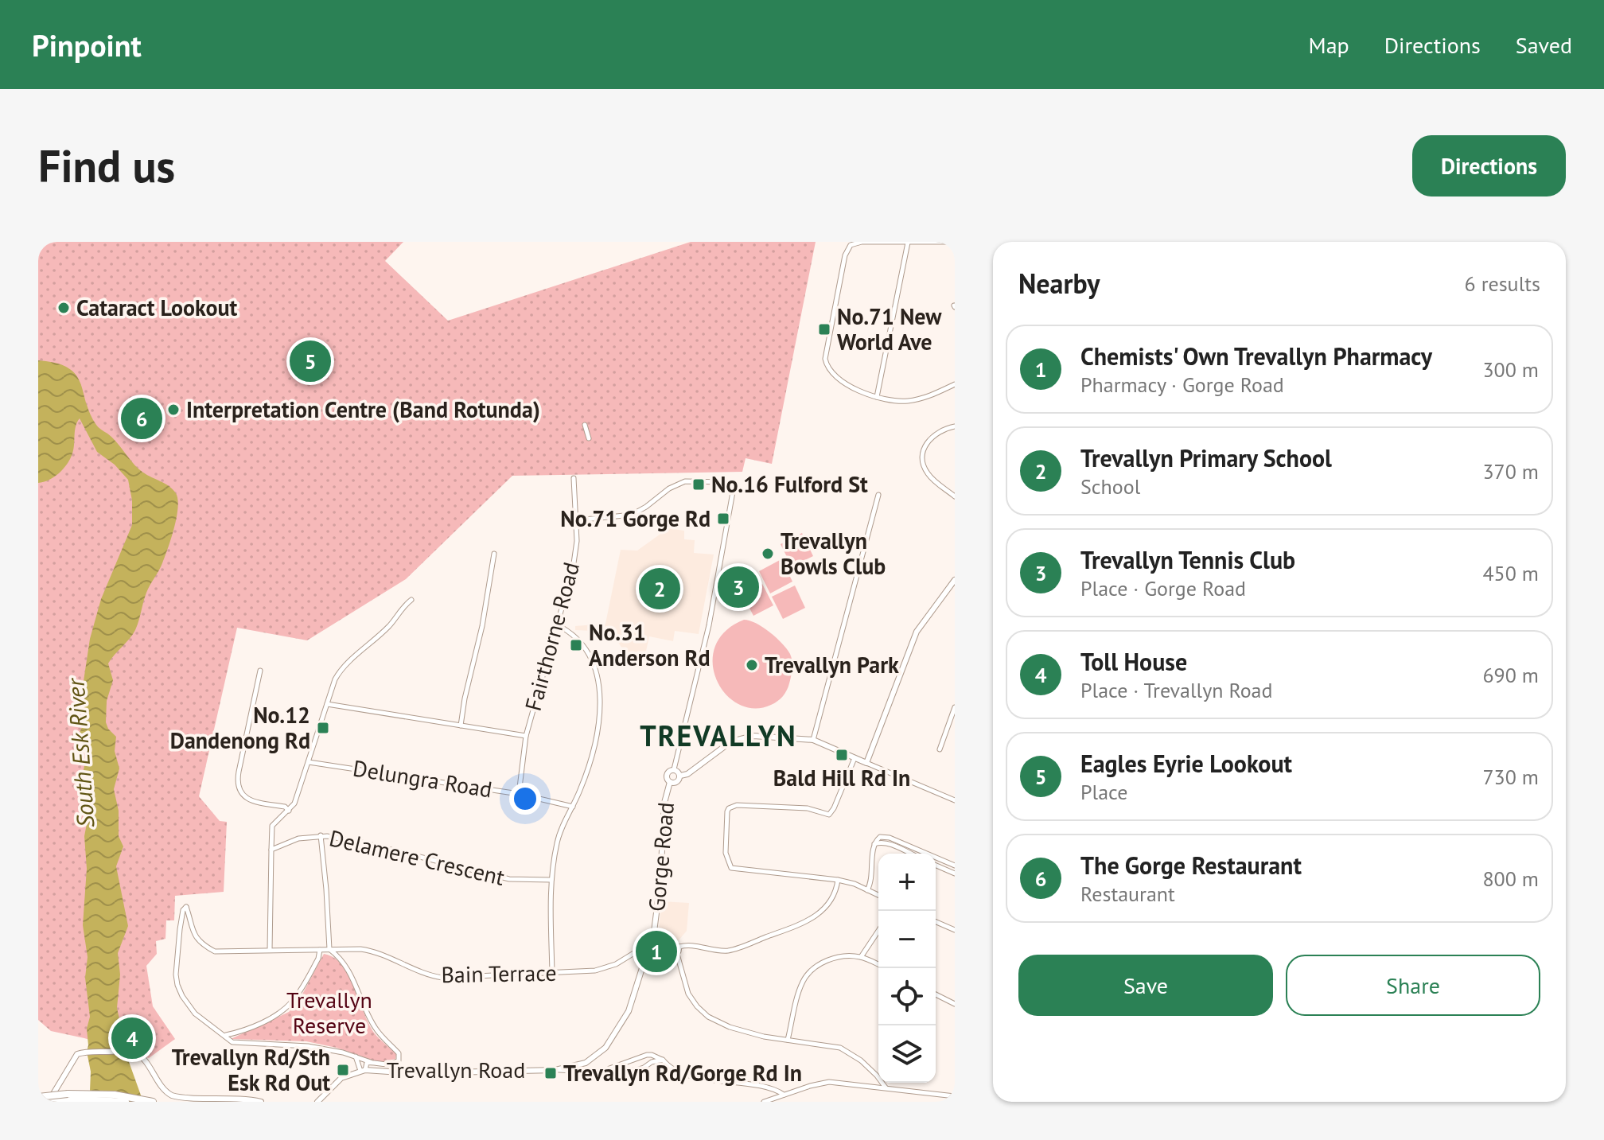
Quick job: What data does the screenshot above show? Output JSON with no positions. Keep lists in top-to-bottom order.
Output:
{
  "streets": {
    "street": [
      "Fairthorne Road",
      "Delungra Road",
      "Gorge Road",
      "Delamere Crescent",
      "Bain Terrace",
      "Trevallyn Road"
    ]
  },
  "crossings": [
    ["Fairthorne Road", "Delungra Road"],
    ["Fairthorne Road", "Gorge Road"],
    ["Gorge Road", "Bain Terrace"],
    ["Gorge Road", "Trevallyn Road"]
  ],
  "districts": ["TREVALLYN"],
  "water": ["South Esk River"],
  "parks": ["Trevallyn Reserve"],
  "places": {
    "other": [
      "Cataract Lookout",
      "Interpretation Centre (Band Rotunda)",
      "Trevallyn Bowls Club",
      "Trevallyn Park"
    ],
    "transit": [
      "No.71 New World Ave",
      "No.16 Fulford St",
      "No.71 Gorge Rd",
      "No.31 Anderson Rd",
      "No.12 Dandenong Rd",
      "Bald Hill Rd In",
      "Trevallyn Rd/Sth Esk Rd Out",
      "Trevallyn Rd/Gorge Rd In"
    ]
  },
  "page": {
    "header": "Pinpoint",
    "nav": ["Map", "Directions", "Saved"],
    "buttons": [
      "Directions",
      ["Save", "Share"]
    ],
    "title": "Find us",
    "heading": ["Nearby", "6 results"],
    "list": [
      {
        "mark": "1",
        "name": "Chemists' Own Trevallyn Pharmacy",
        "note": "Pharmacy · Gorge Road",
        "value": "300 m"
      },
      {
        "mark": "2",
        "name": "Trevallyn Primary School",
        "note": "School",
        "value": "370 m"
      },
      {
        "mark": "3",
        "name": "Trevallyn Tennis Club",
        "note": "Place · Gorge Road",
        "value": "450 m"
      },
      {
        "mark": "4",
        "name": "Toll House",
        "note": "Place · Trevallyn Road",
        "value": "690 m"
      },
      {
        "mark": "5",
        "name": "Eagles Eyrie Lookout",
        "note": "Place",
        "value": "730 m"
      },
      {
        "mark": "6",
        "name": "The Gorge Restaurant",
        "note": "Restaurant",
        "value": "800 m"
      }
    ],
    "pins": [
      "5",
      "6",
      "3",
      "2",
      "1",
      "4"
    ],
    "map_buttons": ["+", "−"]
  }
}
